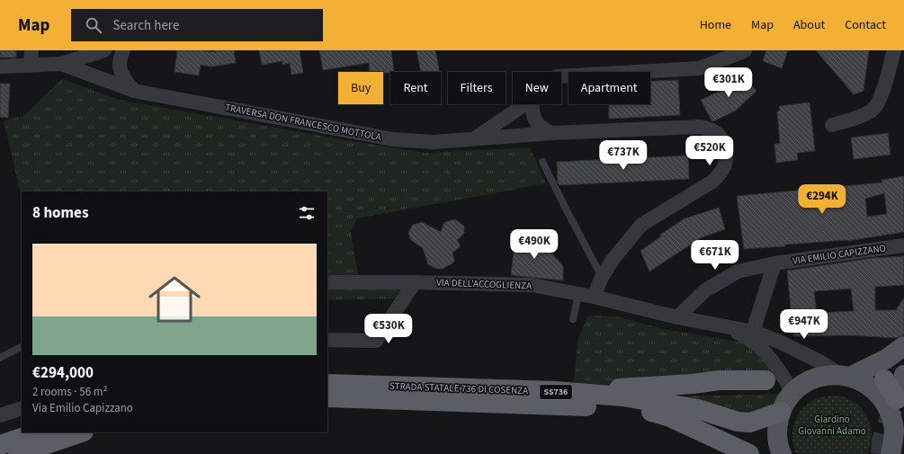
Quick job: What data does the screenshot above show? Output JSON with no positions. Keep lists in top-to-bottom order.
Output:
{
  "streets": {
    "highway": ["STRADA STATALE 736 DI COSENZA", "SS736"],
    "street": ["TRAVERSA DON FRANCESCO MOTTOLA", "VIA EMILIO CAPIZZANO", "VIA DELL'ACCOGLIENZA"]
  },
  "crossings": [
    ["TRAVERSA DON FRANCESCO MOTTOLA", "VIA DELL'ACCOGLIENZA"],
    ["VIA EMILIO CAPIZZANO", "VIA DELL'ACCOGLIENZA"]
  ],
  "parks": ["Giardino Giovanni Adamo"],
  "page": {
    "header": "Map",
    "search": "Search here",
    "nav": [
      "Home",
      "Map",
      "About",
      "Contact"
    ],
    "price": [
      "€301K",
      "€520K",
      "€737K",
      "€294K",
      "€490K",
      "€671K",
      "€947K",
      "€530K"
    ],
    "chip": [
      "Buy",
      "Rent",
      "Filters",
      "New",
      "Apartment"
    ],
    "heading": "8 homes",
    "list": [
      {
        "name": "€294,000",
        "note": "2 rooms · 56 m² · Via Emilio Capizzano"
      }
    ]
  }
}
